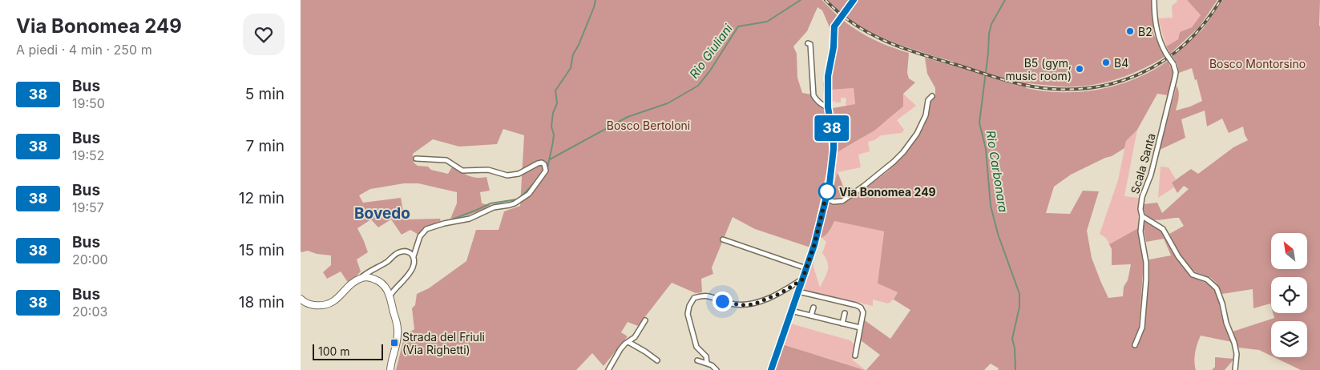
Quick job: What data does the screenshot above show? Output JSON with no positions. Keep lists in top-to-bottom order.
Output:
{
  "streets": {
    "street": ["Scala Santa"]
  },
  "districts": ["Bovedo"],
  "water": ["Rio Giuliani", "Rio Carbonara"],
  "parks": ["Bosco Montorsino", "Bosco Bertoloni"],
  "places": {
    "other": [
      "B2",
      "B4",
      "B5 (gym, music room)",
      "Via Bonomea 249"
    ],
    "transit": ["Strada del Friuli (Via Righetti)"]
  },
  "lines": ["bus line 38"],
  "scale_bar": "100 m",
  "north": "top left",
  "page": {
    "heading": ["Via Bonomea 249", "A piedi · 4 min · 250 m"],
    "on_map": "38",
    "list": [
      {
        "mark": "38",
        "name": "Bus",
        "note": "19:50",
        "value": "5 min"
      },
      {
        "mark": "38",
        "name": "Bus",
        "note": "19:52",
        "value": "7 min"
      },
      {
        "mark": "38",
        "name": "Bus",
        "note": "19:57",
        "value": "12 min"
      },
      {
        "mark": "38",
        "name": "Bus",
        "note": "20:00",
        "value": "15 min"
      },
      {
        "mark": "38",
        "name": "Bus",
        "note": "20:03",
        "value": "18 min"
      }
    ],
    "scale": "100 m"
  }
}
